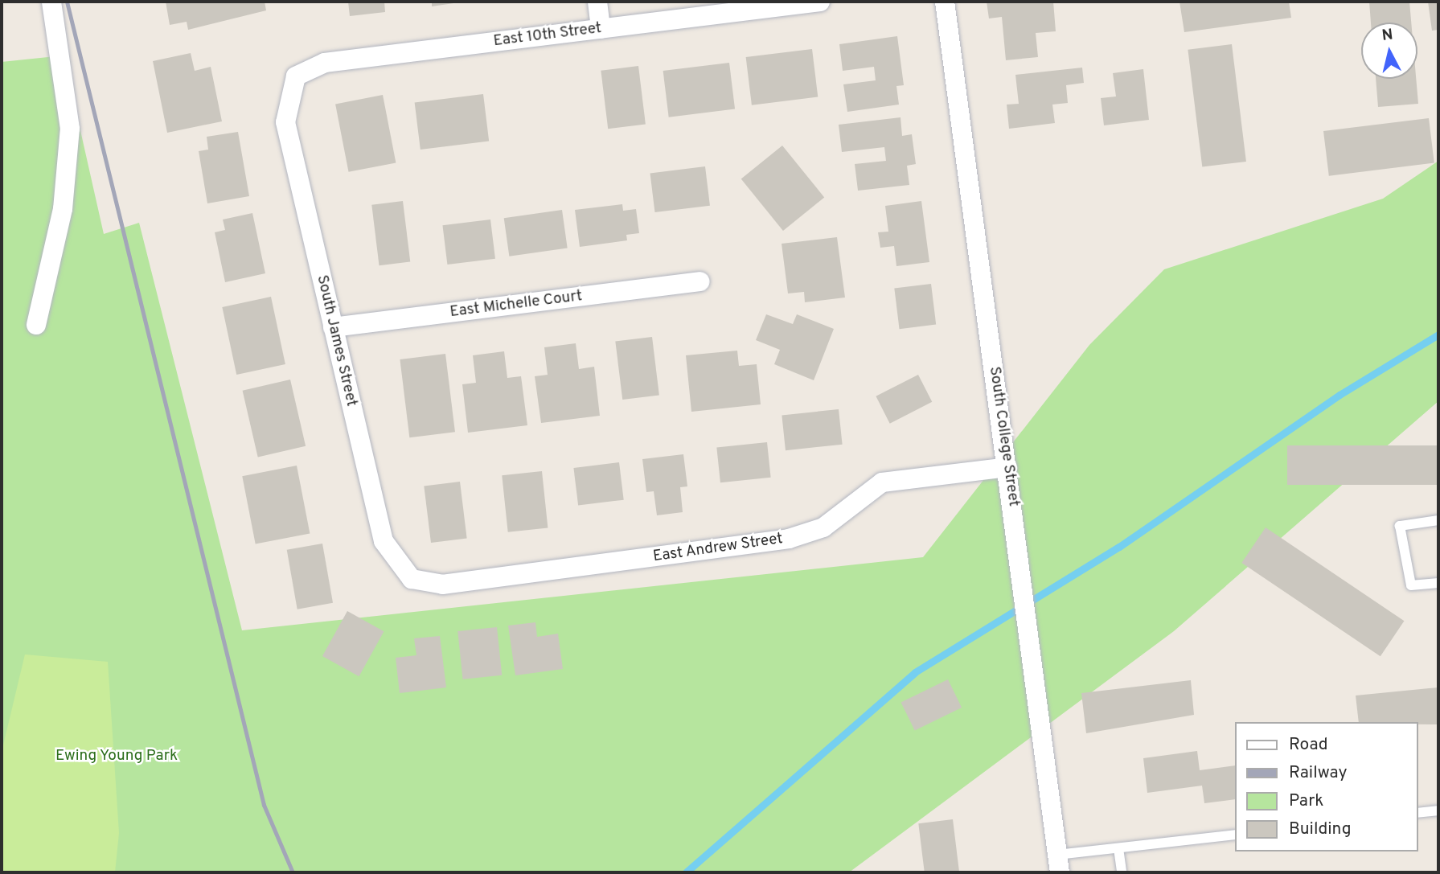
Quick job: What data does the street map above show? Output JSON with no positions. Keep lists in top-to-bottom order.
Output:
{
  "streets": {
    "street": [
      "East 10th Street",
      "East Michelle Court",
      "South James Street",
      "South College Street",
      "East Andrew Street"
    ]
  },
  "crossings": [
    ["East 10th Street", "South James Street"],
    ["East Michelle Court", "South James Street"],
    ["South James Street", "East Andrew Street"],
    ["South College Street", "East Andrew Street"]
  ],
  "parks": ["Ewing Young Park"],
  "legend": [
    "Road",
    "Railway",
    "Park",
    "Building"
  ],
  "north": "top"
}
